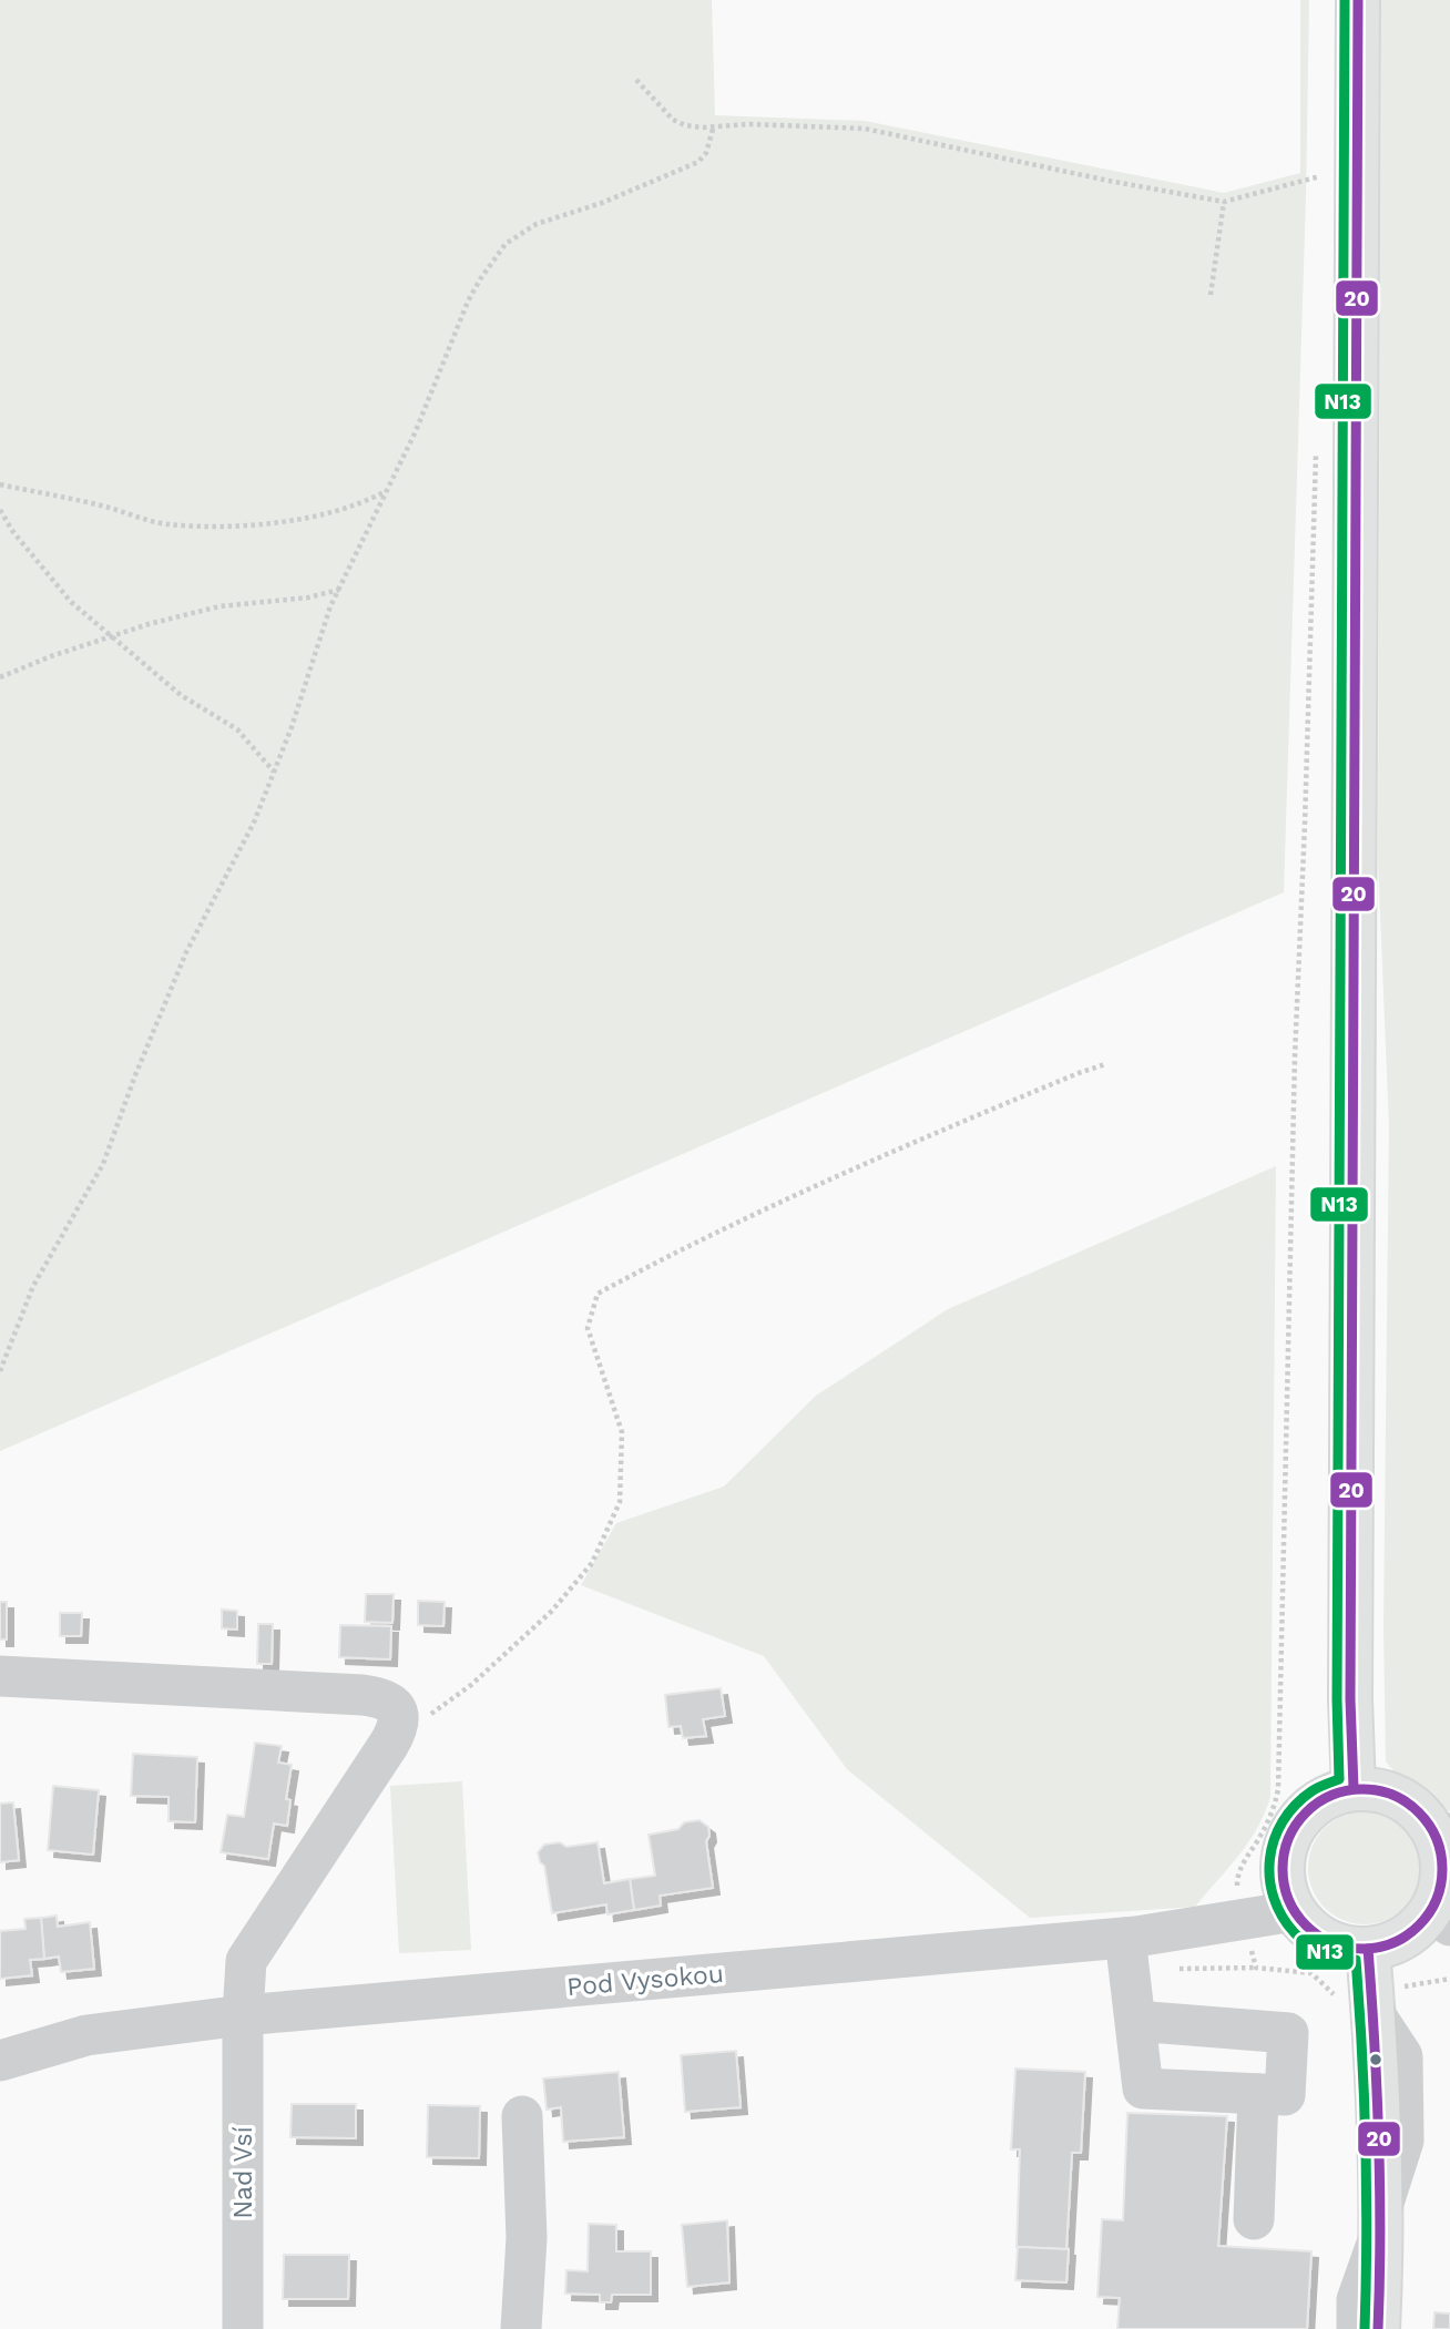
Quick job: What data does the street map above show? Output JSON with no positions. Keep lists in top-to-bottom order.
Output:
{
  "streets": {
    "street": ["Pod Vysokou", "Nad Vsí"]
  },
  "crossings": [
    ["Pod Vysokou", "Nad Vsí"]
  ],
  "lines": ["transit line 20", "transit line N13"]
}
